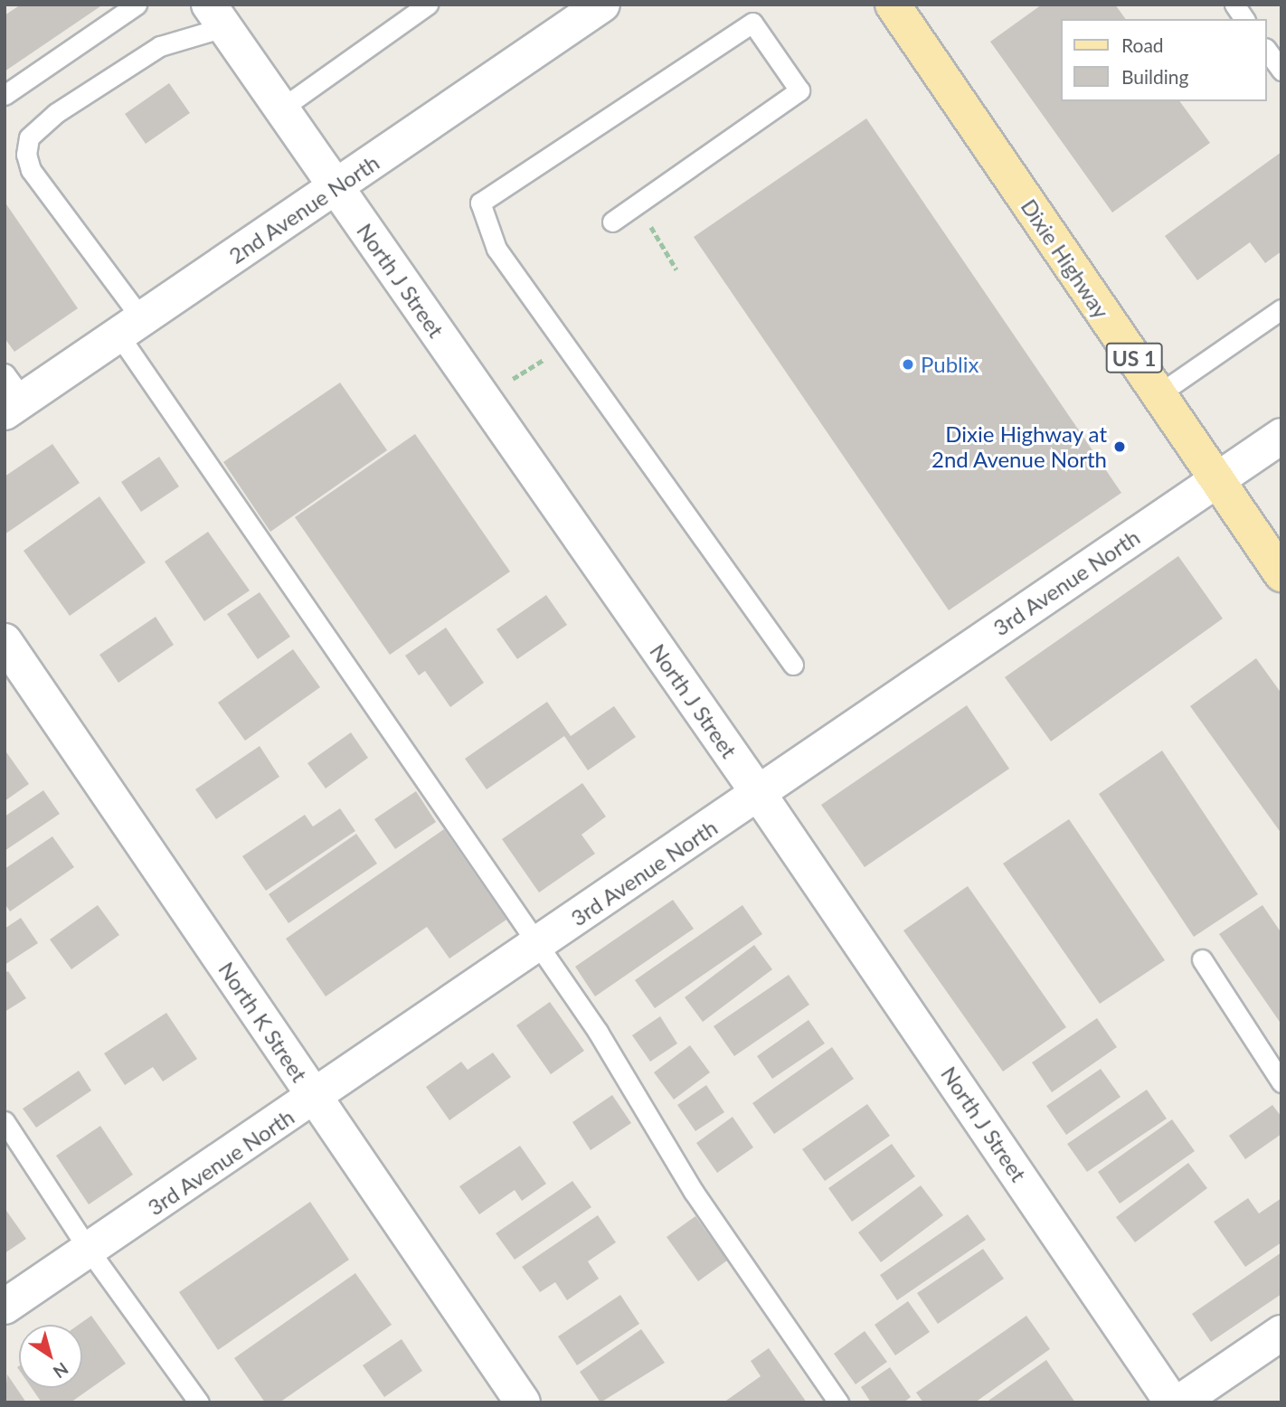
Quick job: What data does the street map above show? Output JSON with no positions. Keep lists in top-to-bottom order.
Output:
{
  "streets": {
    "main road": ["Dixie Highway", "US 1"],
    "street": [
      "2nd Avenue North",
      "North J Street",
      "3rd Avenue North",
      "North K Street"
    ]
  },
  "crossings": [
    ["2nd Avenue North", "North J Street"],
    ["Dixie Highway", "3rd Avenue North"],
    ["North J Street", "3rd Avenue North"],
    ["3rd Avenue North", "North K Street"]
  ],
  "places": ["Publix", "Dixie Highway at 2nd Avenue North"],
  "legend": ["Road", "Building"],
  "north": "bottom right"
}
